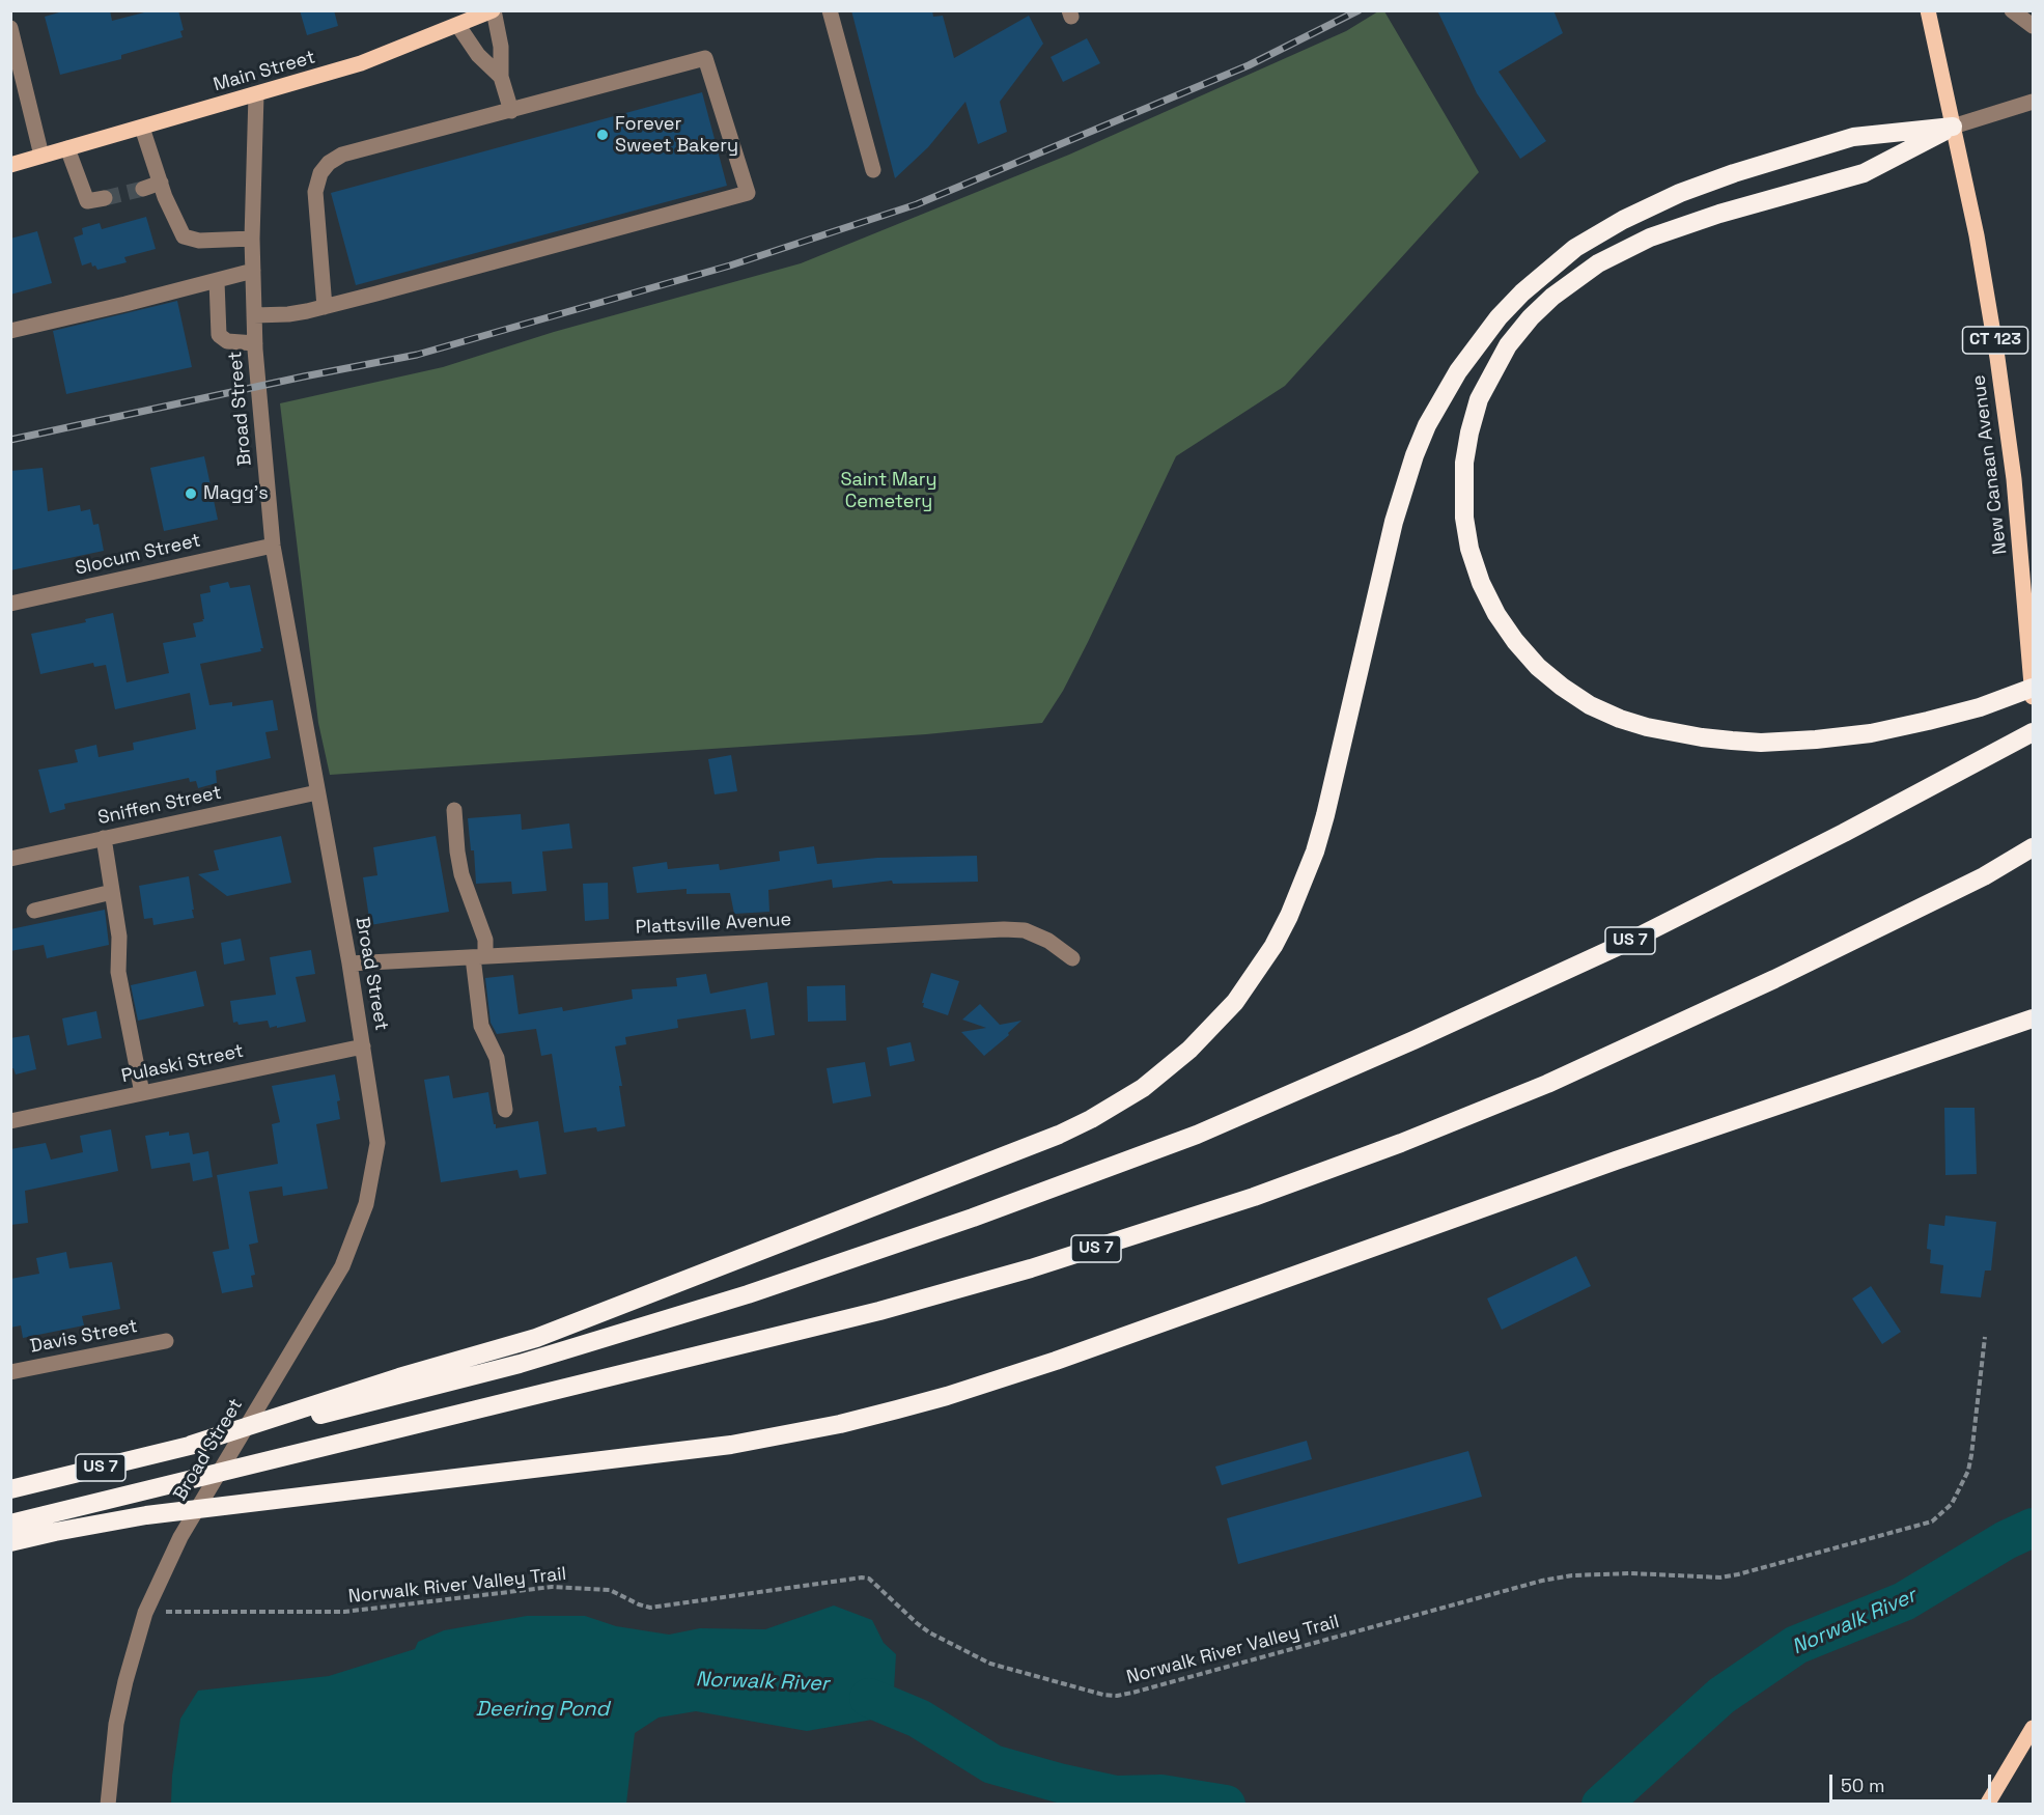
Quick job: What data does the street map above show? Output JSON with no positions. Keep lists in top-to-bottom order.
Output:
{
  "streets": {
    "highway": ["US 7"],
    "main road": ["Main Street", "CT 123", "New Canaan Avenue"],
    "street": [
      "Broad Street",
      "Slocum Street",
      "Sniffen Street",
      "Plattsville Avenue",
      "Pulaski Street",
      "Davis Street"
    ],
    "path": ["Norwalk River Valley Trail"]
  },
  "crossings": [
    ["Main Street", "Broad Street"],
    ["Broad Street", "Slocum Street"],
    ["Broad Street", "Sniffen Street"],
    ["Broad Street", "Plattsville Avenue"],
    ["Broad Street", "Pulaski Street"],
    ["Broad Street", "Norwalk River Valley Trail"]
  ],
  "water": ["Norwalk River", "Deering Pond"],
  "parks": ["Saint Mary Cemetery"],
  "places": ["Forever Sweet Bakery", "Magg's"],
  "scale_bar": "50 m"
}
